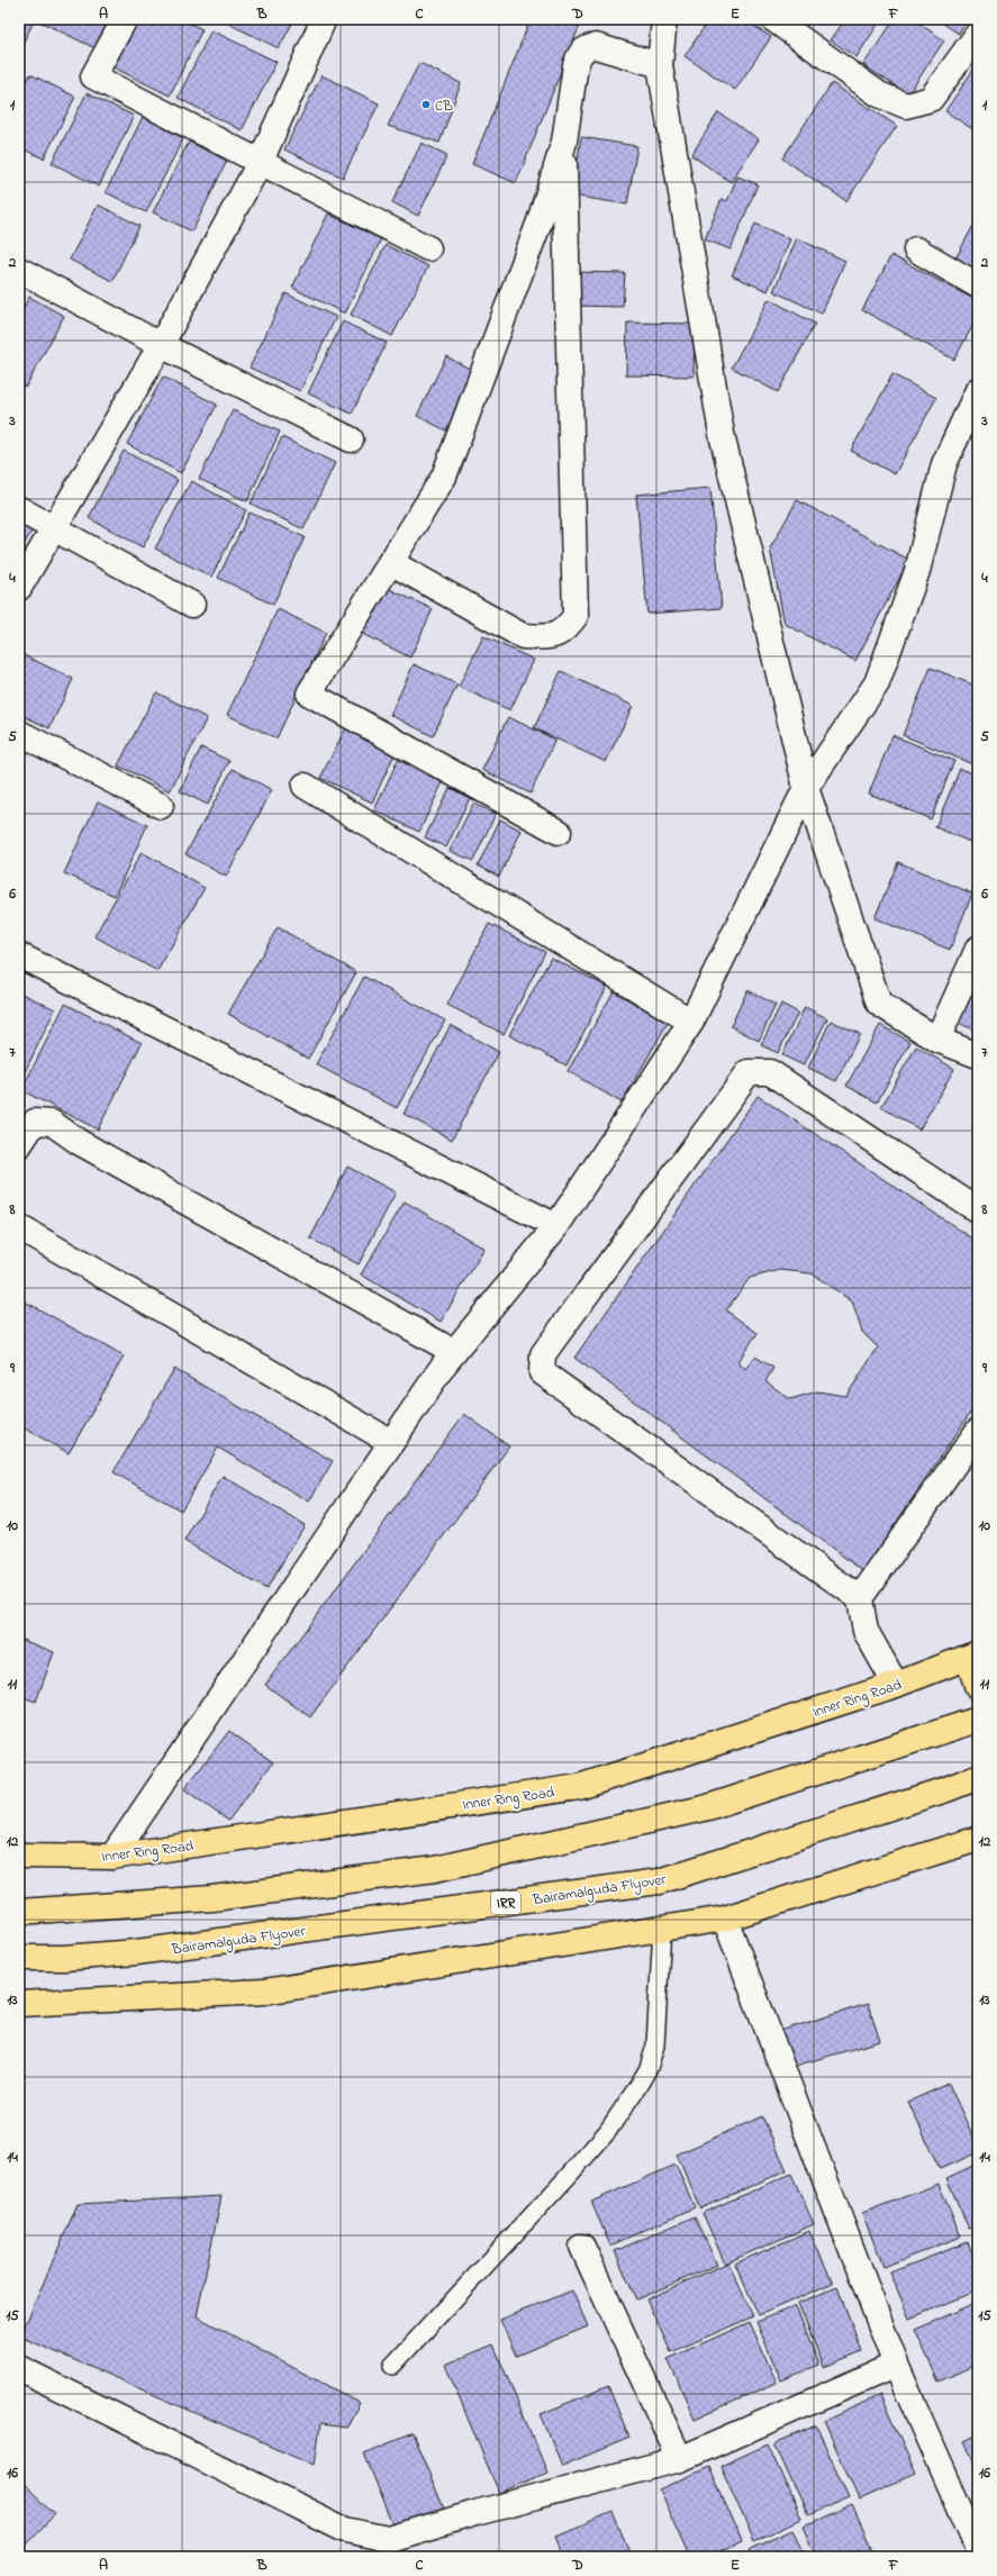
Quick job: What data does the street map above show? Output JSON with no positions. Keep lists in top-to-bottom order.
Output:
{
  "streets": {
    "main road": ["Inner Ring Road", "Bairamalguda Flyover", "IRR"]
  },
  "places": ["CB"],
  "grid": {
    "columns": [
      "A",
      "B",
      "C",
      "D",
      "E",
      "F"
    ],
    "rows": [
      "1",
      "2",
      "3",
      "4",
      "5",
      "6",
      "7",
      "8",
      "9",
      "10",
      "11",
      "12",
      "13",
      "14",
      "15",
      "16"
    ]
  }
}
